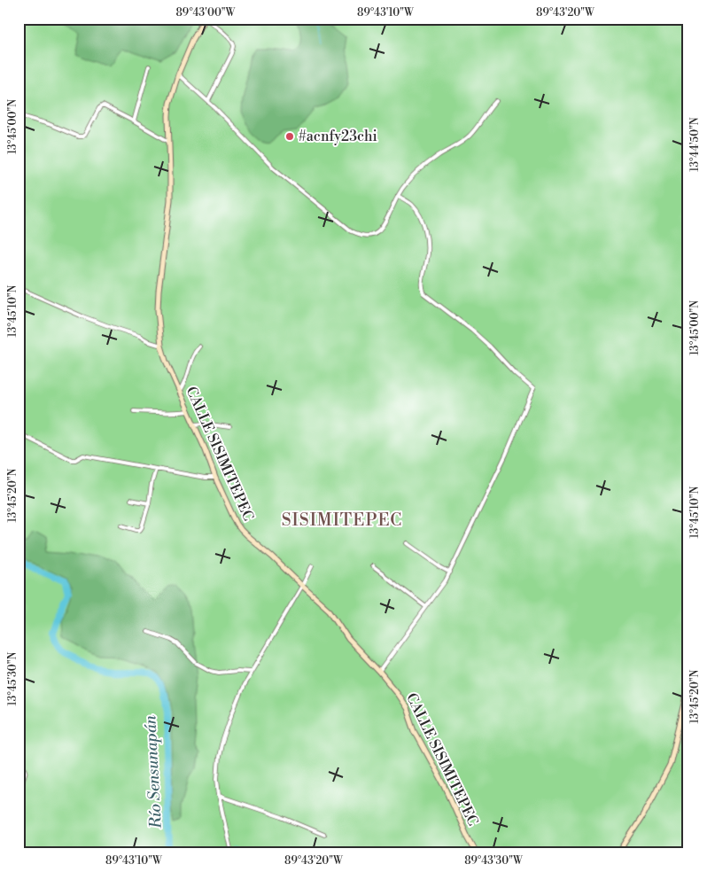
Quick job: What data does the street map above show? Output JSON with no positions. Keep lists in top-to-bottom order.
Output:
{
  "streets": {
    "street": ["CALLE SISIMITEPEC"]
  },
  "districts": ["SISIMITEPEC"],
  "water": ["Río Sensunapán"],
  "places": ["#acnfy23chi"],
  "coordinates": [
    "89°43'00\"W",
    "89°43'10\"W",
    "89°43'20\"W",
    "13°45'00\"N",
    "13°44'50\"N",
    "13°45'10\"N",
    "13°45'20\"N",
    "13°45'30\"N",
    "89°43'30\"W"
  ]
}
